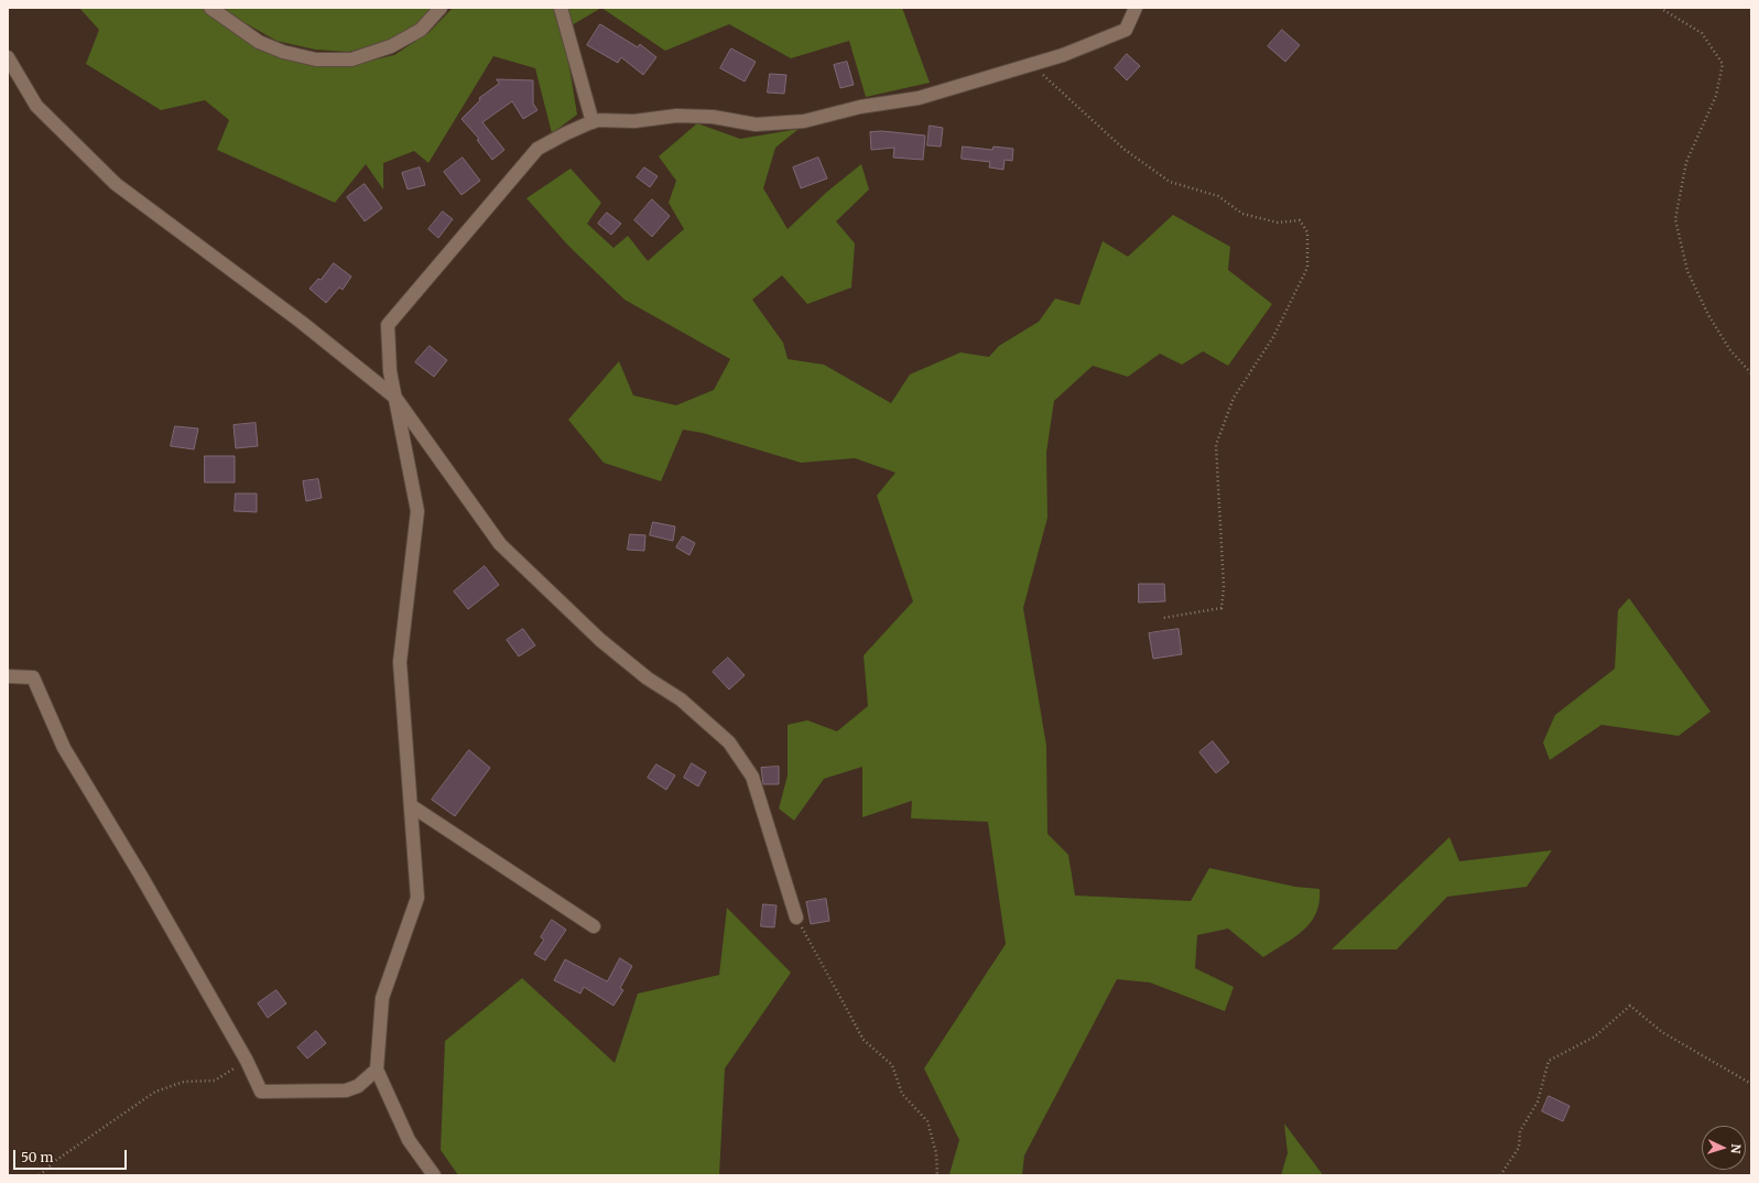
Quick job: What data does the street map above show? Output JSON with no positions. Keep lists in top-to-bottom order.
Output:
{
  "scale_bar": "50 m",
  "north": "right"
}
